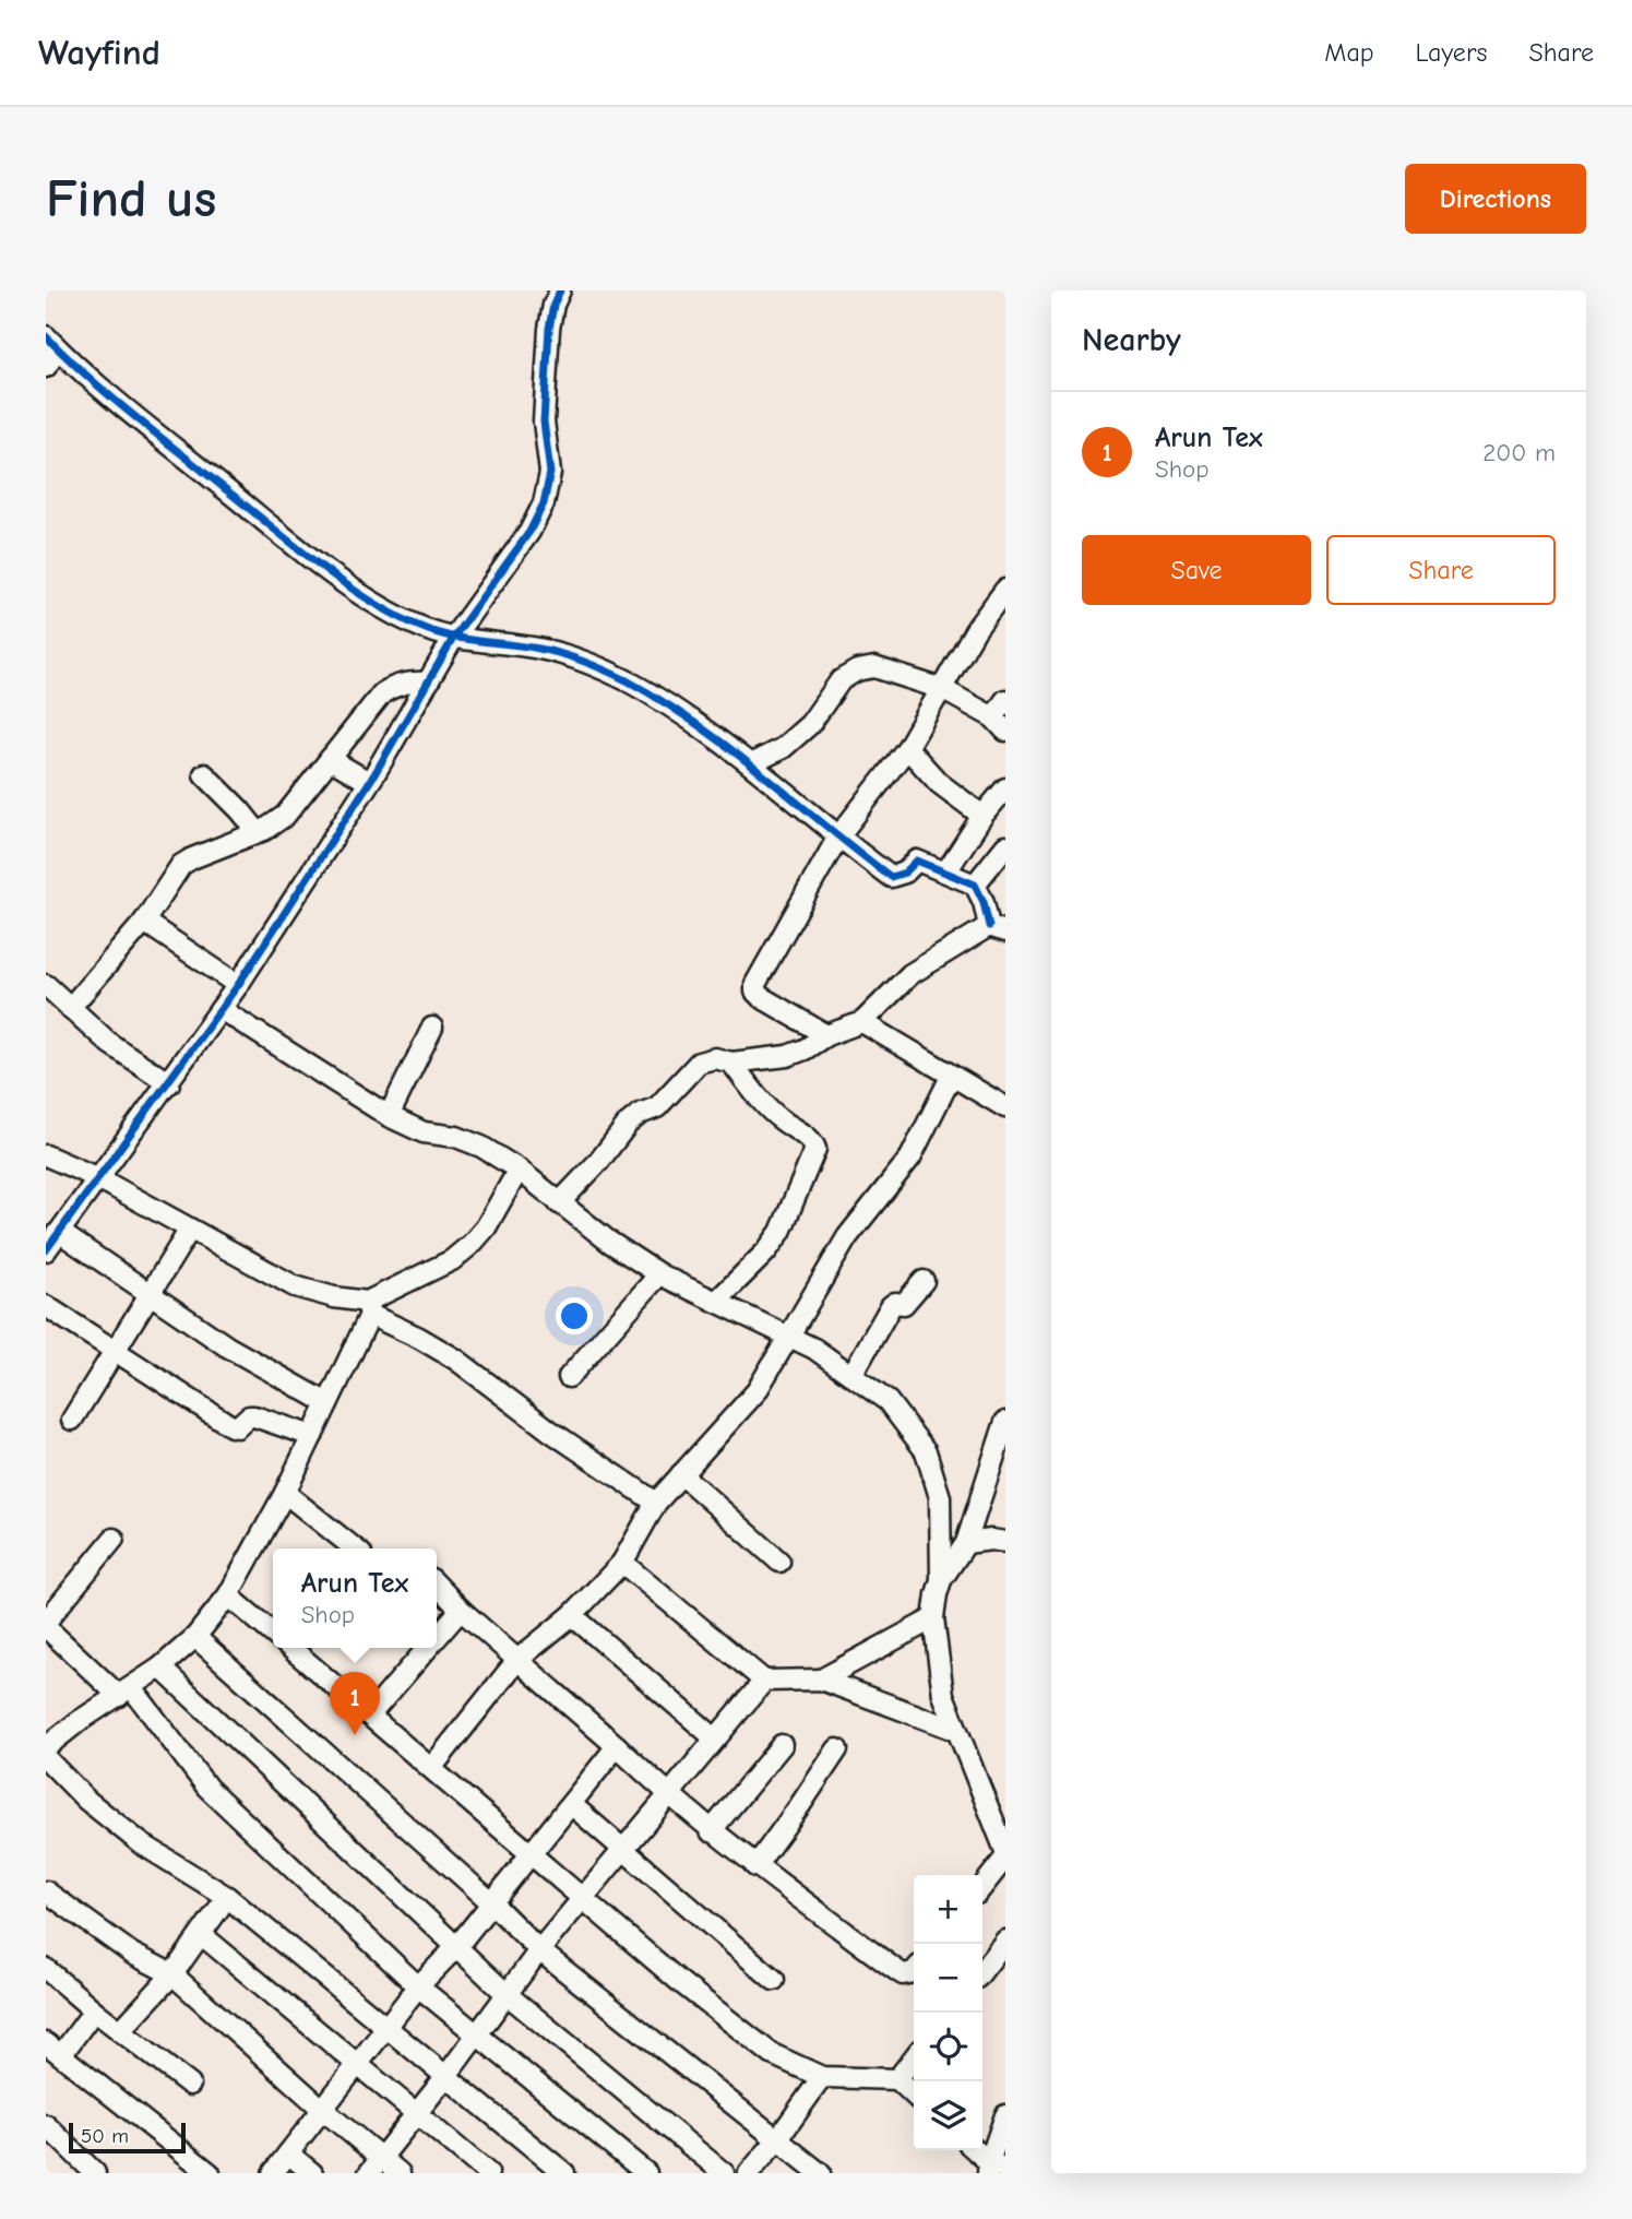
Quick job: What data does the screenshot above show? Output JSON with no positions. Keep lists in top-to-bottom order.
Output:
{
  "scale_bar": "50 m",
  "page": {
    "header": "Wayfind",
    "nav": ["Map", "Layers", "Share"],
    "buttons": [
      "Directions",
      ["Save", "Share"]
    ],
    "title": "Find us",
    "heading": "Nearby",
    "list": [
      {
        "mark": "1",
        "name": "Arun Tex",
        "note": "Shop",
        "value": "200 m"
      }
    ],
    "popup": ["Arun Tex", "Shop"],
    "pins": "1",
    "map_buttons": ["+", "−"],
    "scale": "50 m"
  }
}
